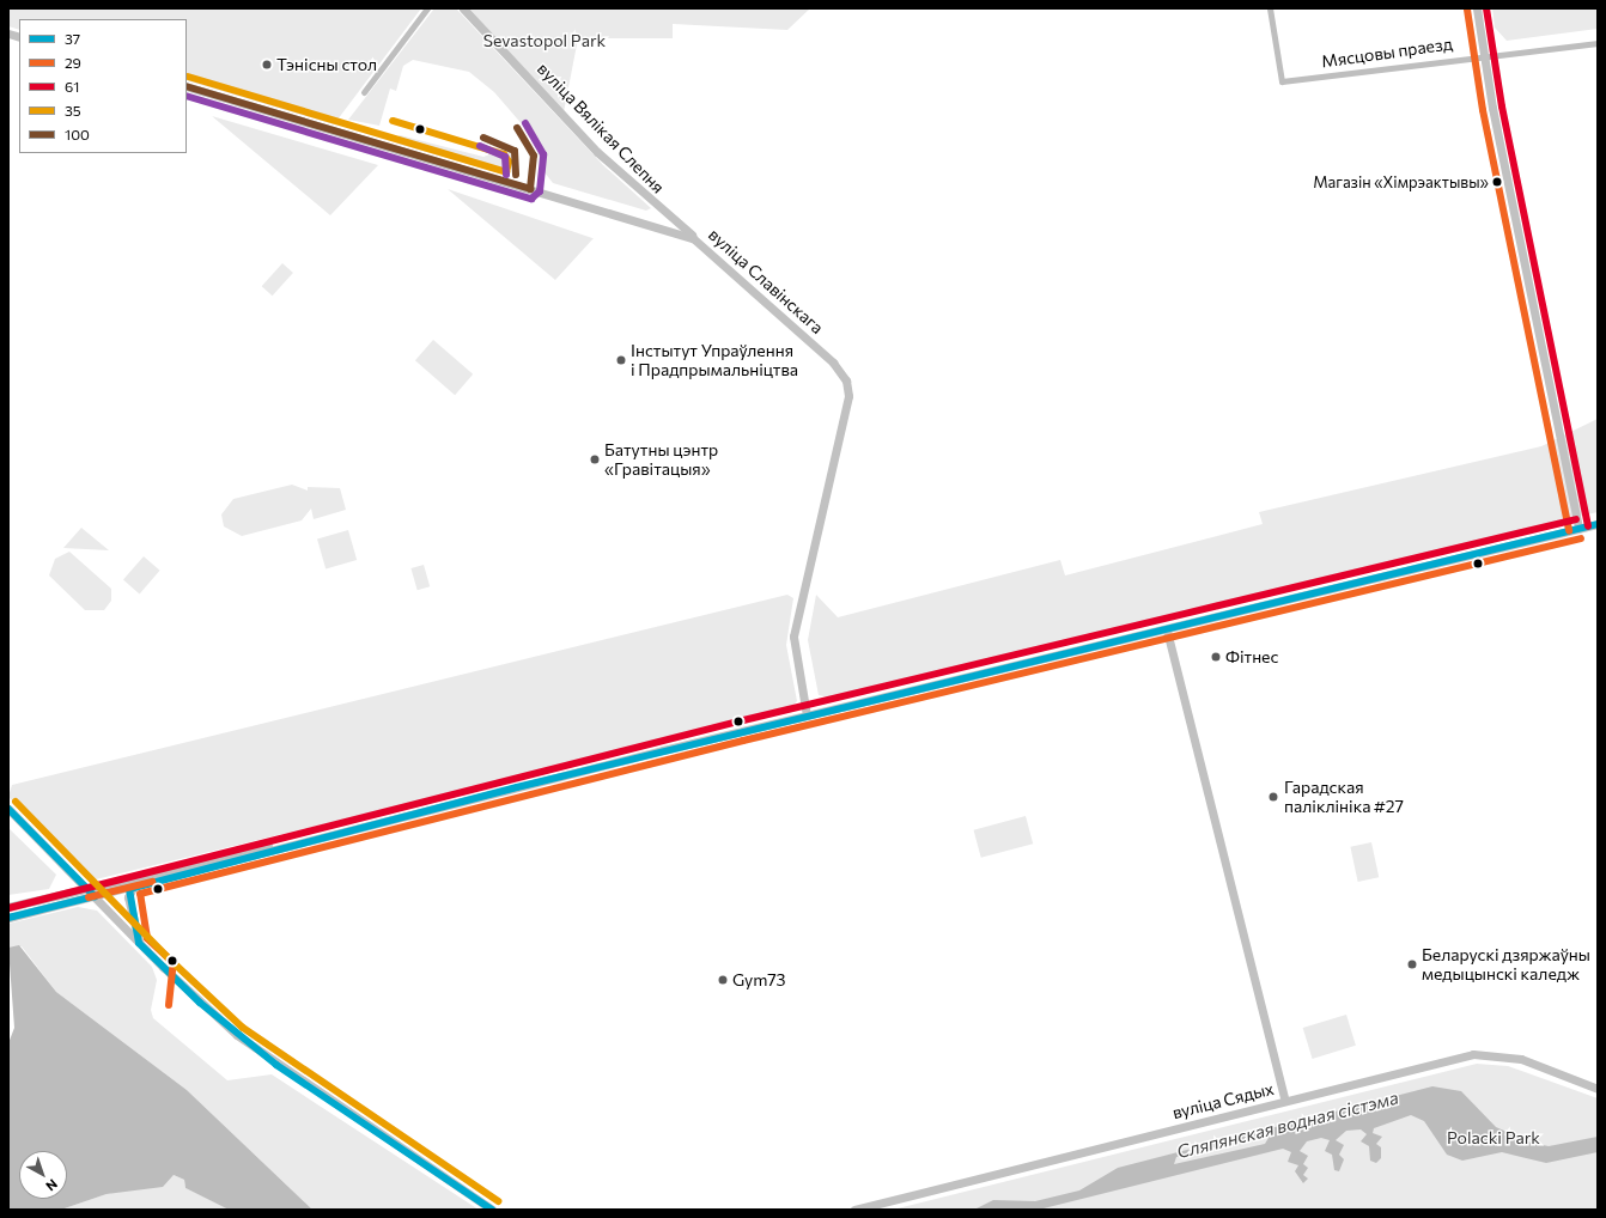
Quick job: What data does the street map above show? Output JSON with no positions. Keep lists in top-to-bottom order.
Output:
{
  "streets": {
    "main road": ["вуліца Вялікая Слепня", "вуліца Славінскага", "вуліца Сядых"],
    "street": ["Мясцовы праезд"]
  },
  "crossings": [
    ["вуліца Вялікая Слепня", "вуліца Славінскага"]
  ],
  "water": ["Сляпянская водная сістэма"],
  "parks": ["Sevastopol Park", "Polacki Park"],
  "places": [
    "Тэнісны стол",
    "Магазін «Хімрэактывы»",
    "Інстытут Упраўлення і Прадпрымальніцтва",
    "Батутны цэнтр «Гравітацыя»",
    "Фітнес",
    "Гарадская паліклініка #27",
    "Беларускі дзяржаўны медыцынскі каледж",
    "Gym73"
  ],
  "lines": [
    "transit line 61",
    "transit line 29",
    "transit line 35",
    "transit line 100",
    "transit line 37"
  ],
  "legend": [
    "37",
    "29",
    "61",
    "35",
    "100"
  ],
  "north": "bottom right"
}
